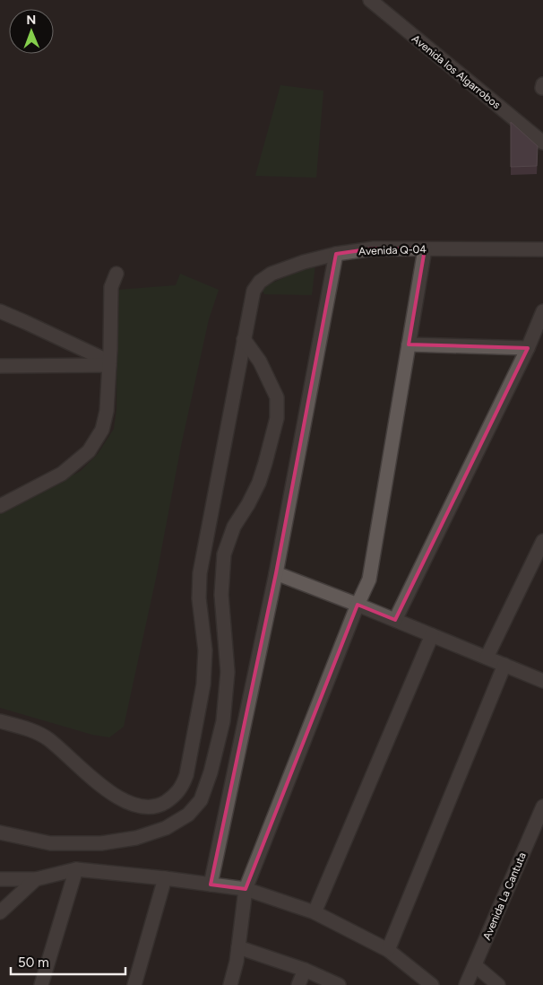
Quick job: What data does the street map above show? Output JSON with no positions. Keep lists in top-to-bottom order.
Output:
{
  "streets": {
    "street": ["Avenida los Algarrobos", "Avenida Q-04", "Avenida La Cantuta"]
  },
  "scale_bar": "50 m",
  "north": "top"
}
